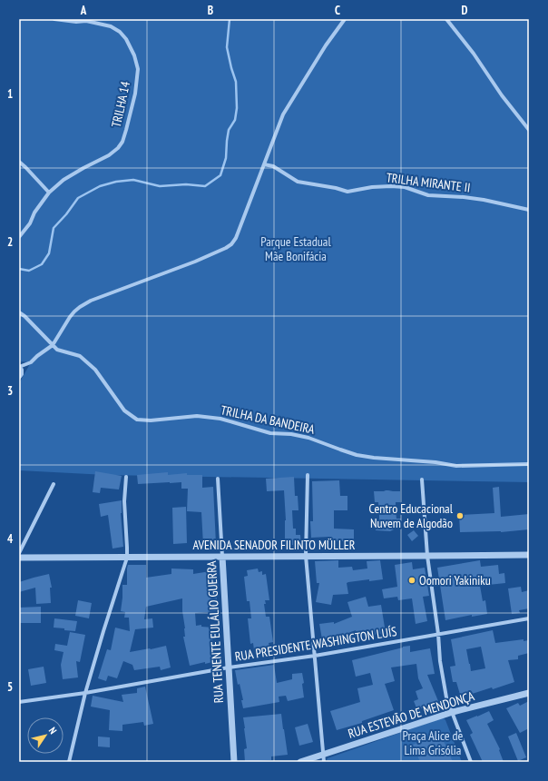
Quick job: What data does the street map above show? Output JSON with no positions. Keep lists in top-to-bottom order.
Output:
{
  "streets": {
    "street": [
      "TRILHA 14",
      "TRILHA MIRANTE II",
      "TRILHA DA BANDEIRA",
      "AVENIDA SENADOR FILINTO MÜLLER",
      "RUA TENENTE EULÁLIO GUERRA",
      "RUA PRESIDENTE WASHINGTON LUÍS",
      "RUA ESTEVÃO DE MENDONÇA"
    ]
  },
  "crossings": [
    ["AVENIDA SENADOR FILINTO MÜLLER", "RUA TENENTE EULÁLIO GUERRA"],
    ["RUA TENENTE EULÁLIO GUERRA", "RUA PRESIDENTE WASHINGTON LUÍS"]
  ],
  "parks": ["Parque Estadual Mãe Bonifácia", "Praça Alice de Lima Grisólia"],
  "places": ["Centro Educacional Nuvem de Algodão", "Oomori Yakiniku"],
  "north": "top right",
  "grid": {
    "columns": [
      "A",
      "B",
      "C",
      "D"
    ],
    "rows": [
      "1",
      "2",
      "3",
      "4",
      "5"
    ]
  }
}
